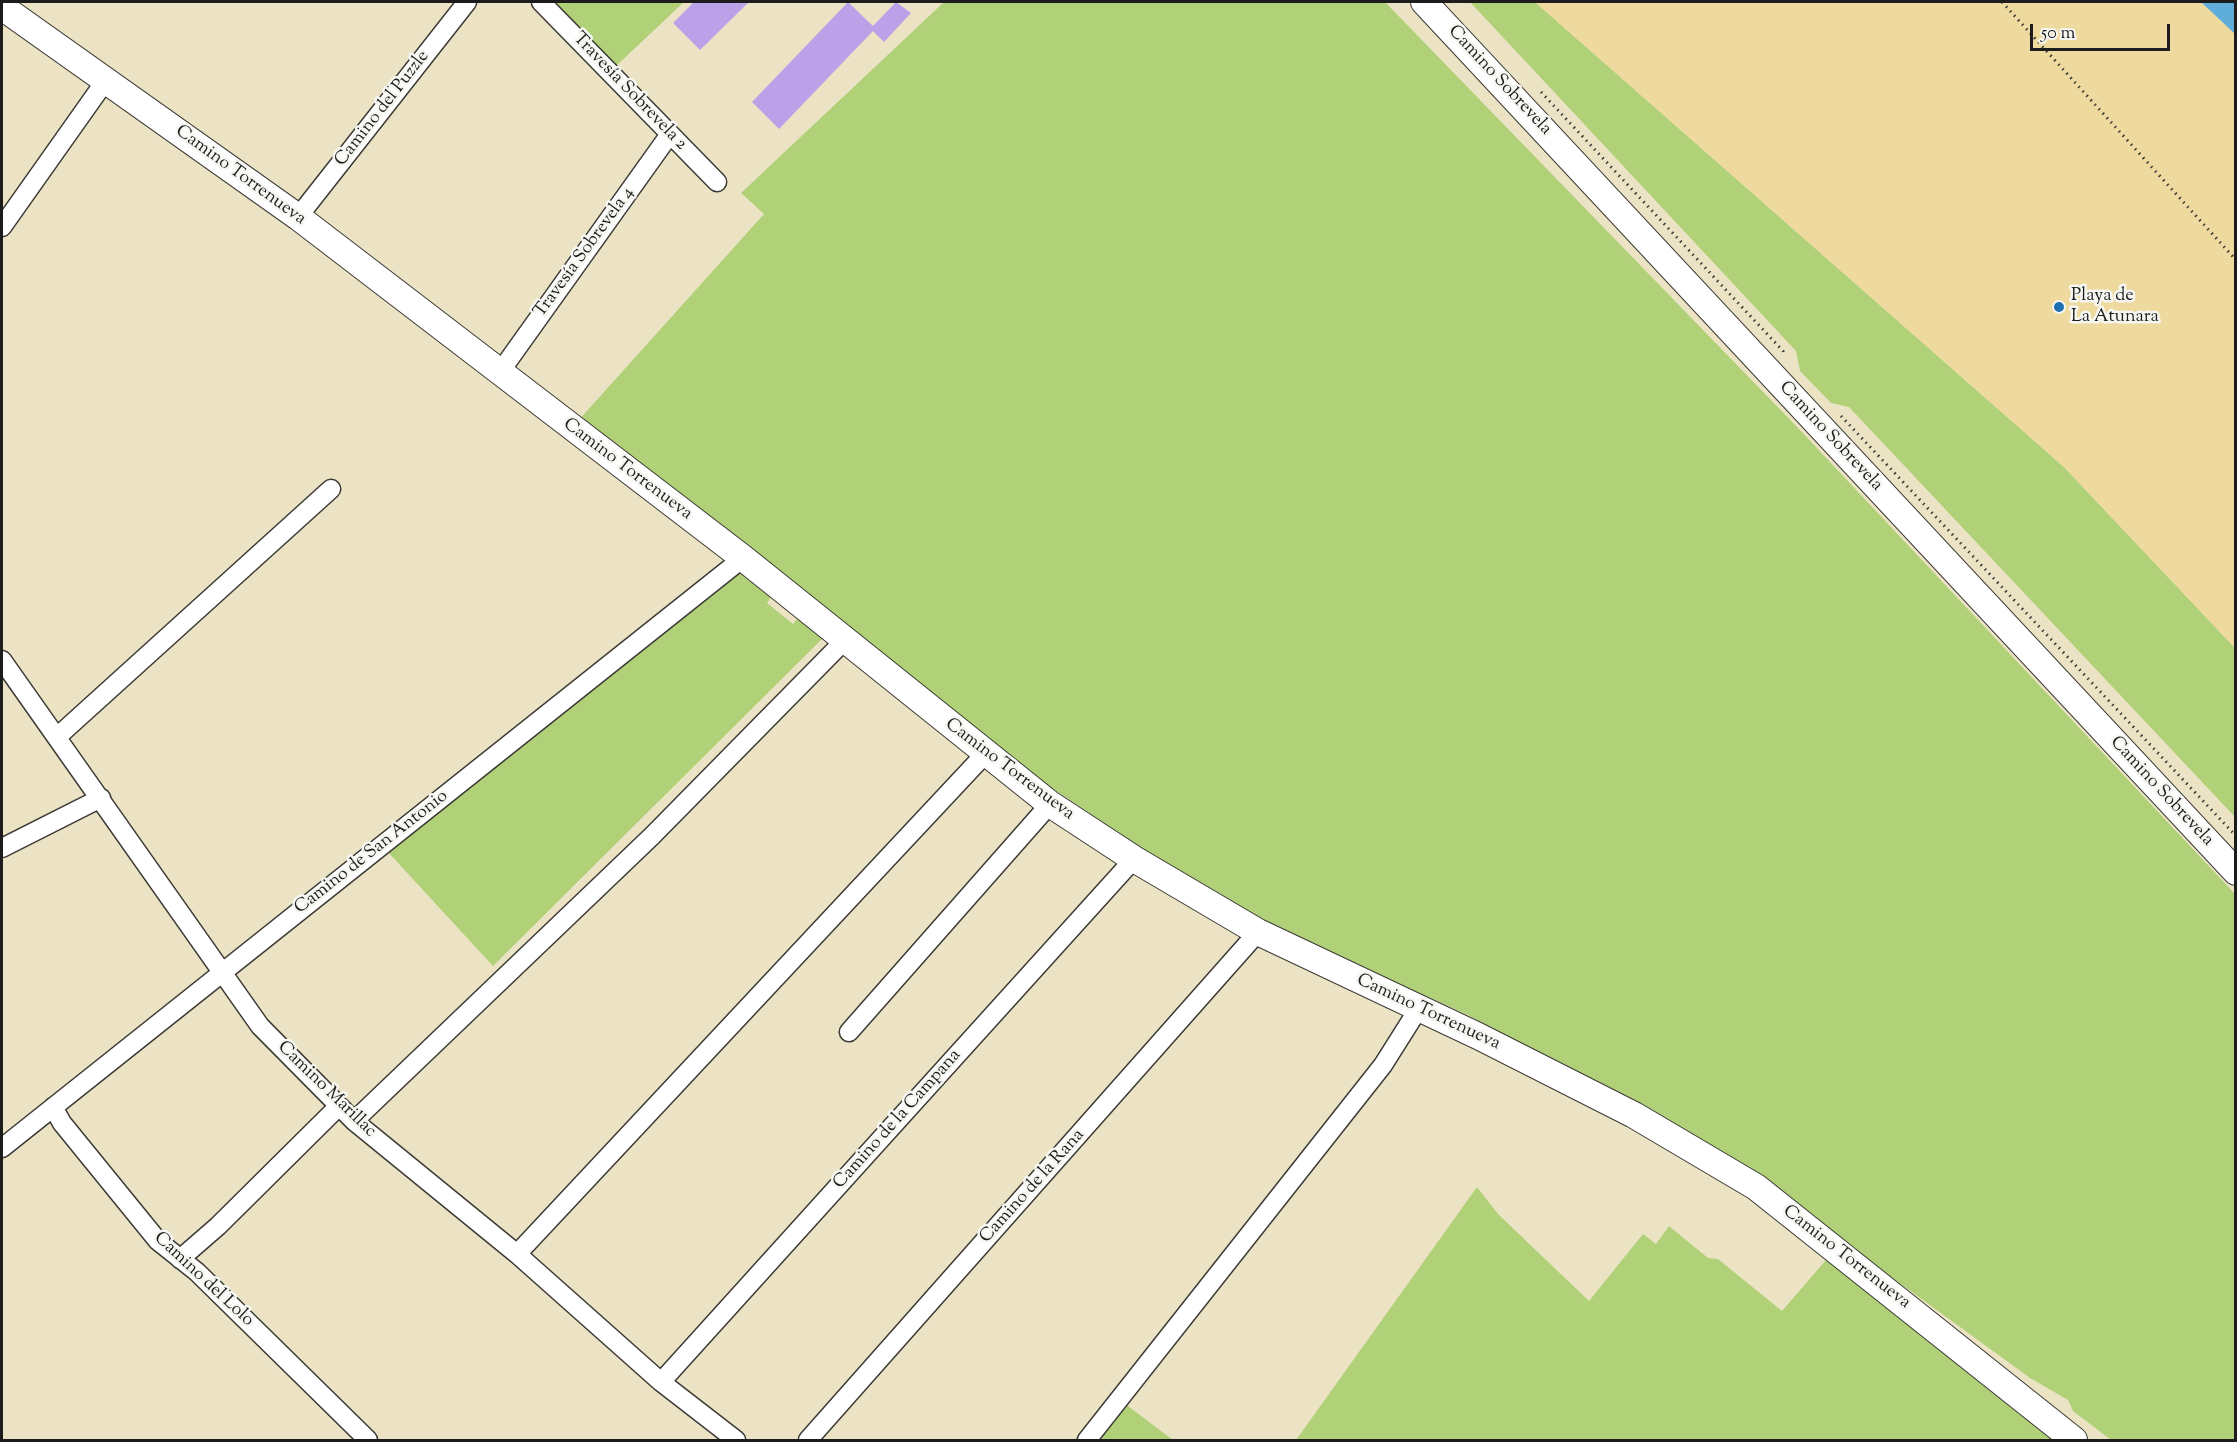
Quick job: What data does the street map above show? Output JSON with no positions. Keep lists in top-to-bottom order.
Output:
{
  "streets": {
    "street": [
      "Camino Sobrevela",
      "Travesía Sobrevela 2",
      "Camino del Puzzle",
      "Camino Torrenueva",
      "Travesía Sobrevela 4",
      "Camino de San Antonio",
      "Camino Marillac",
      "Camino de la Campana",
      "Camino de la Rana",
      "Camino del Lolo"
    ]
  },
  "crossings": [
    ["Travesía Sobrevela 2", "Travesía Sobrevela 4"],
    ["Camino del Puzzle", "Camino Torrenueva"],
    ["Camino Torrenueva", "Travesía Sobrevela 4"],
    ["Camino Torrenueva", "Camino de San Antonio"],
    ["Camino Torrenueva", "Camino de la Campana"],
    ["Camino Torrenueva", "Camino de la Rana"],
    ["Camino de San Antonio", "Camino Marillac"],
    ["Camino de San Antonio", "Camino del Lolo"],
    ["Camino Marillac", "Camino de la Campana"]
  ],
  "places": ["Playa de La Atunara"],
  "scale_bar": "50 m"
}
